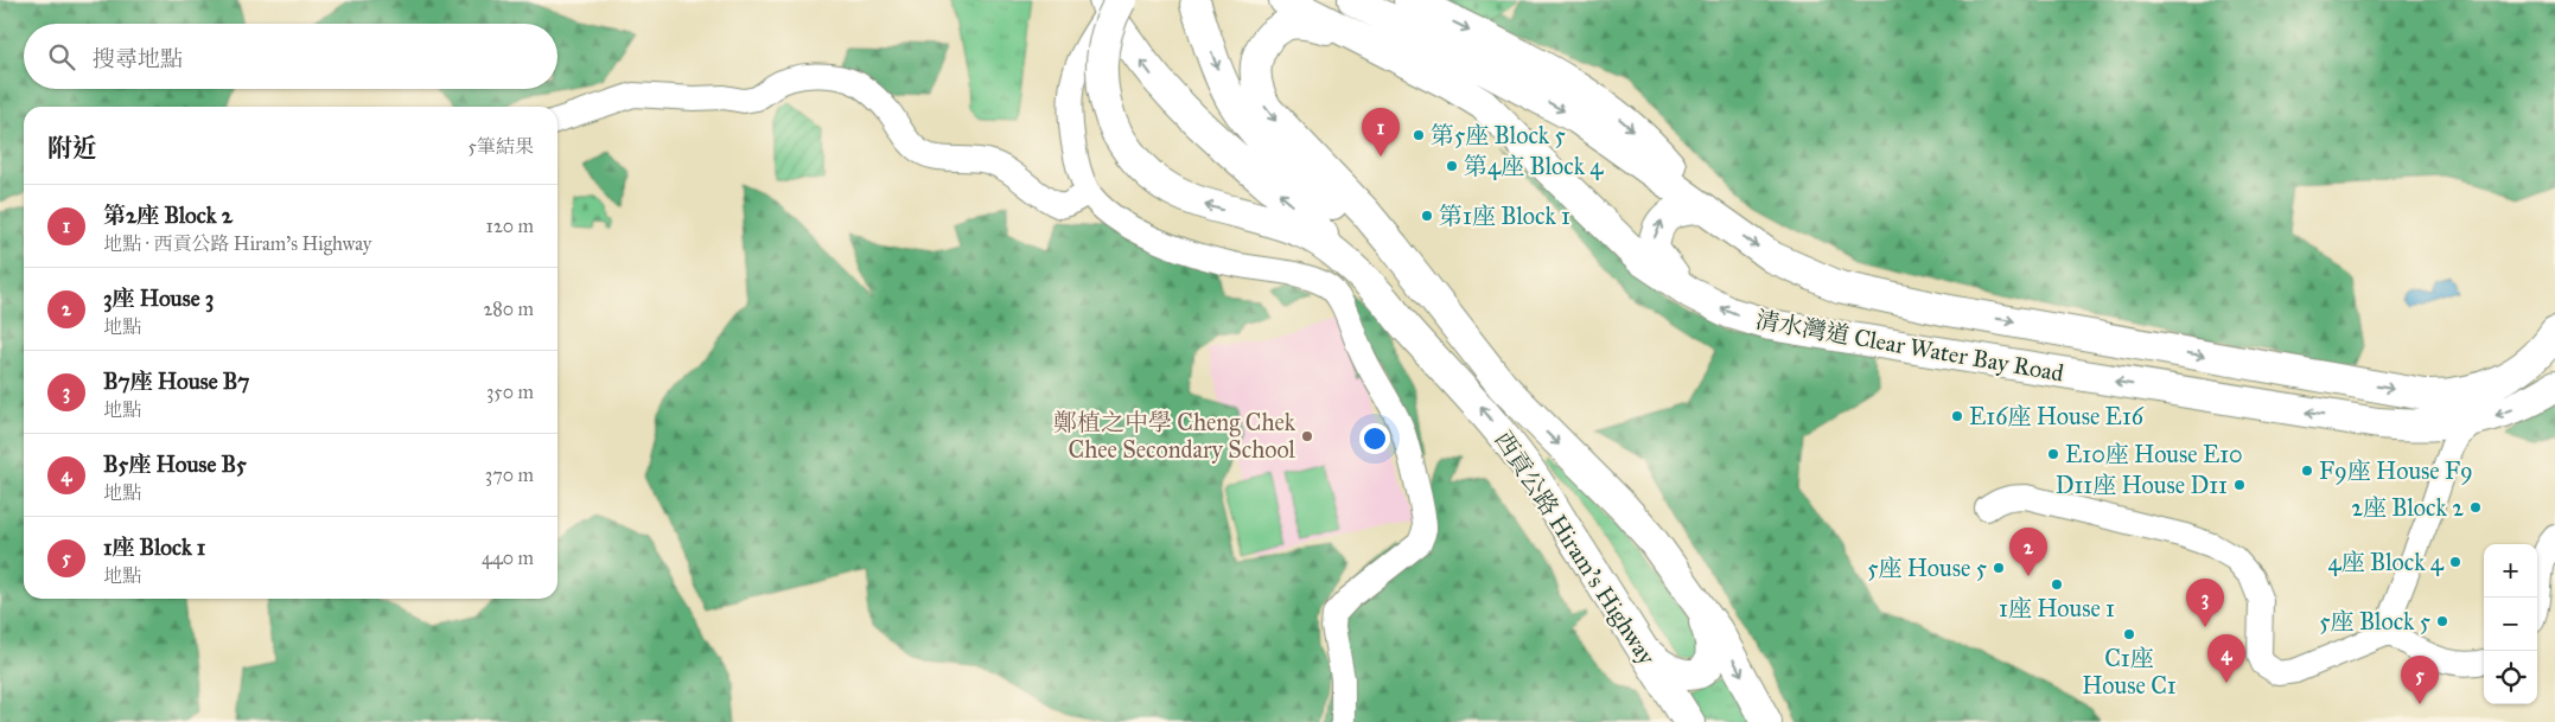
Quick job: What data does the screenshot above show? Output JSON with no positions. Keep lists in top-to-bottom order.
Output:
{
  "streets": {
    "main road": ["清水灣道 Clear Water Bay Road", "西貢公路 Hiram's Highway"]
  },
  "crossings": [
    ["清水灣道 Clear Water Bay Road", "西貢公路 Hiram's Highway"]
  ],
  "places": [
    "第5座 Block 5",
    "第4座 Block 4",
    "第1座 Block 1",
    "E16座 House E16",
    "鄭植之中學 Cheng Chek Chee Secondary School",
    "E10座 House E10",
    "F9座 House F9",
    "D11座 House D11",
    "2座 Block 2",
    "4座 Block 4",
    "5座 House 5",
    "1座 House 1",
    "5座 Block 5",
    "C1座 House C1"
  ],
  "page": {
    "search": "搜尋地點",
    "heading": ["附近", "5筆結果"],
    "pins": [
      "1",
      "2",
      "3",
      "4",
      "5"
    ],
    "list": [
      {
        "mark": "1",
        "name": "第2座 Block 2",
        "note": "地點 · 西貢公路 Hiram's Highway",
        "value": "120 m"
      },
      {
        "mark": "2",
        "name": "3座 House 3",
        "note": "地點",
        "value": "280 m"
      },
      {
        "mark": "3",
        "name": "B7座 House B7",
        "note": "地點",
        "value": "350 m"
      },
      {
        "mark": "4",
        "name": "B5座 House B5",
        "note": "地點",
        "value": "370 m"
      },
      {
        "mark": "5",
        "name": "1座 Block 1",
        "note": "地點",
        "value": "440 m"
      }
    ],
    "map_buttons": ["+", "−"]
  }
}
